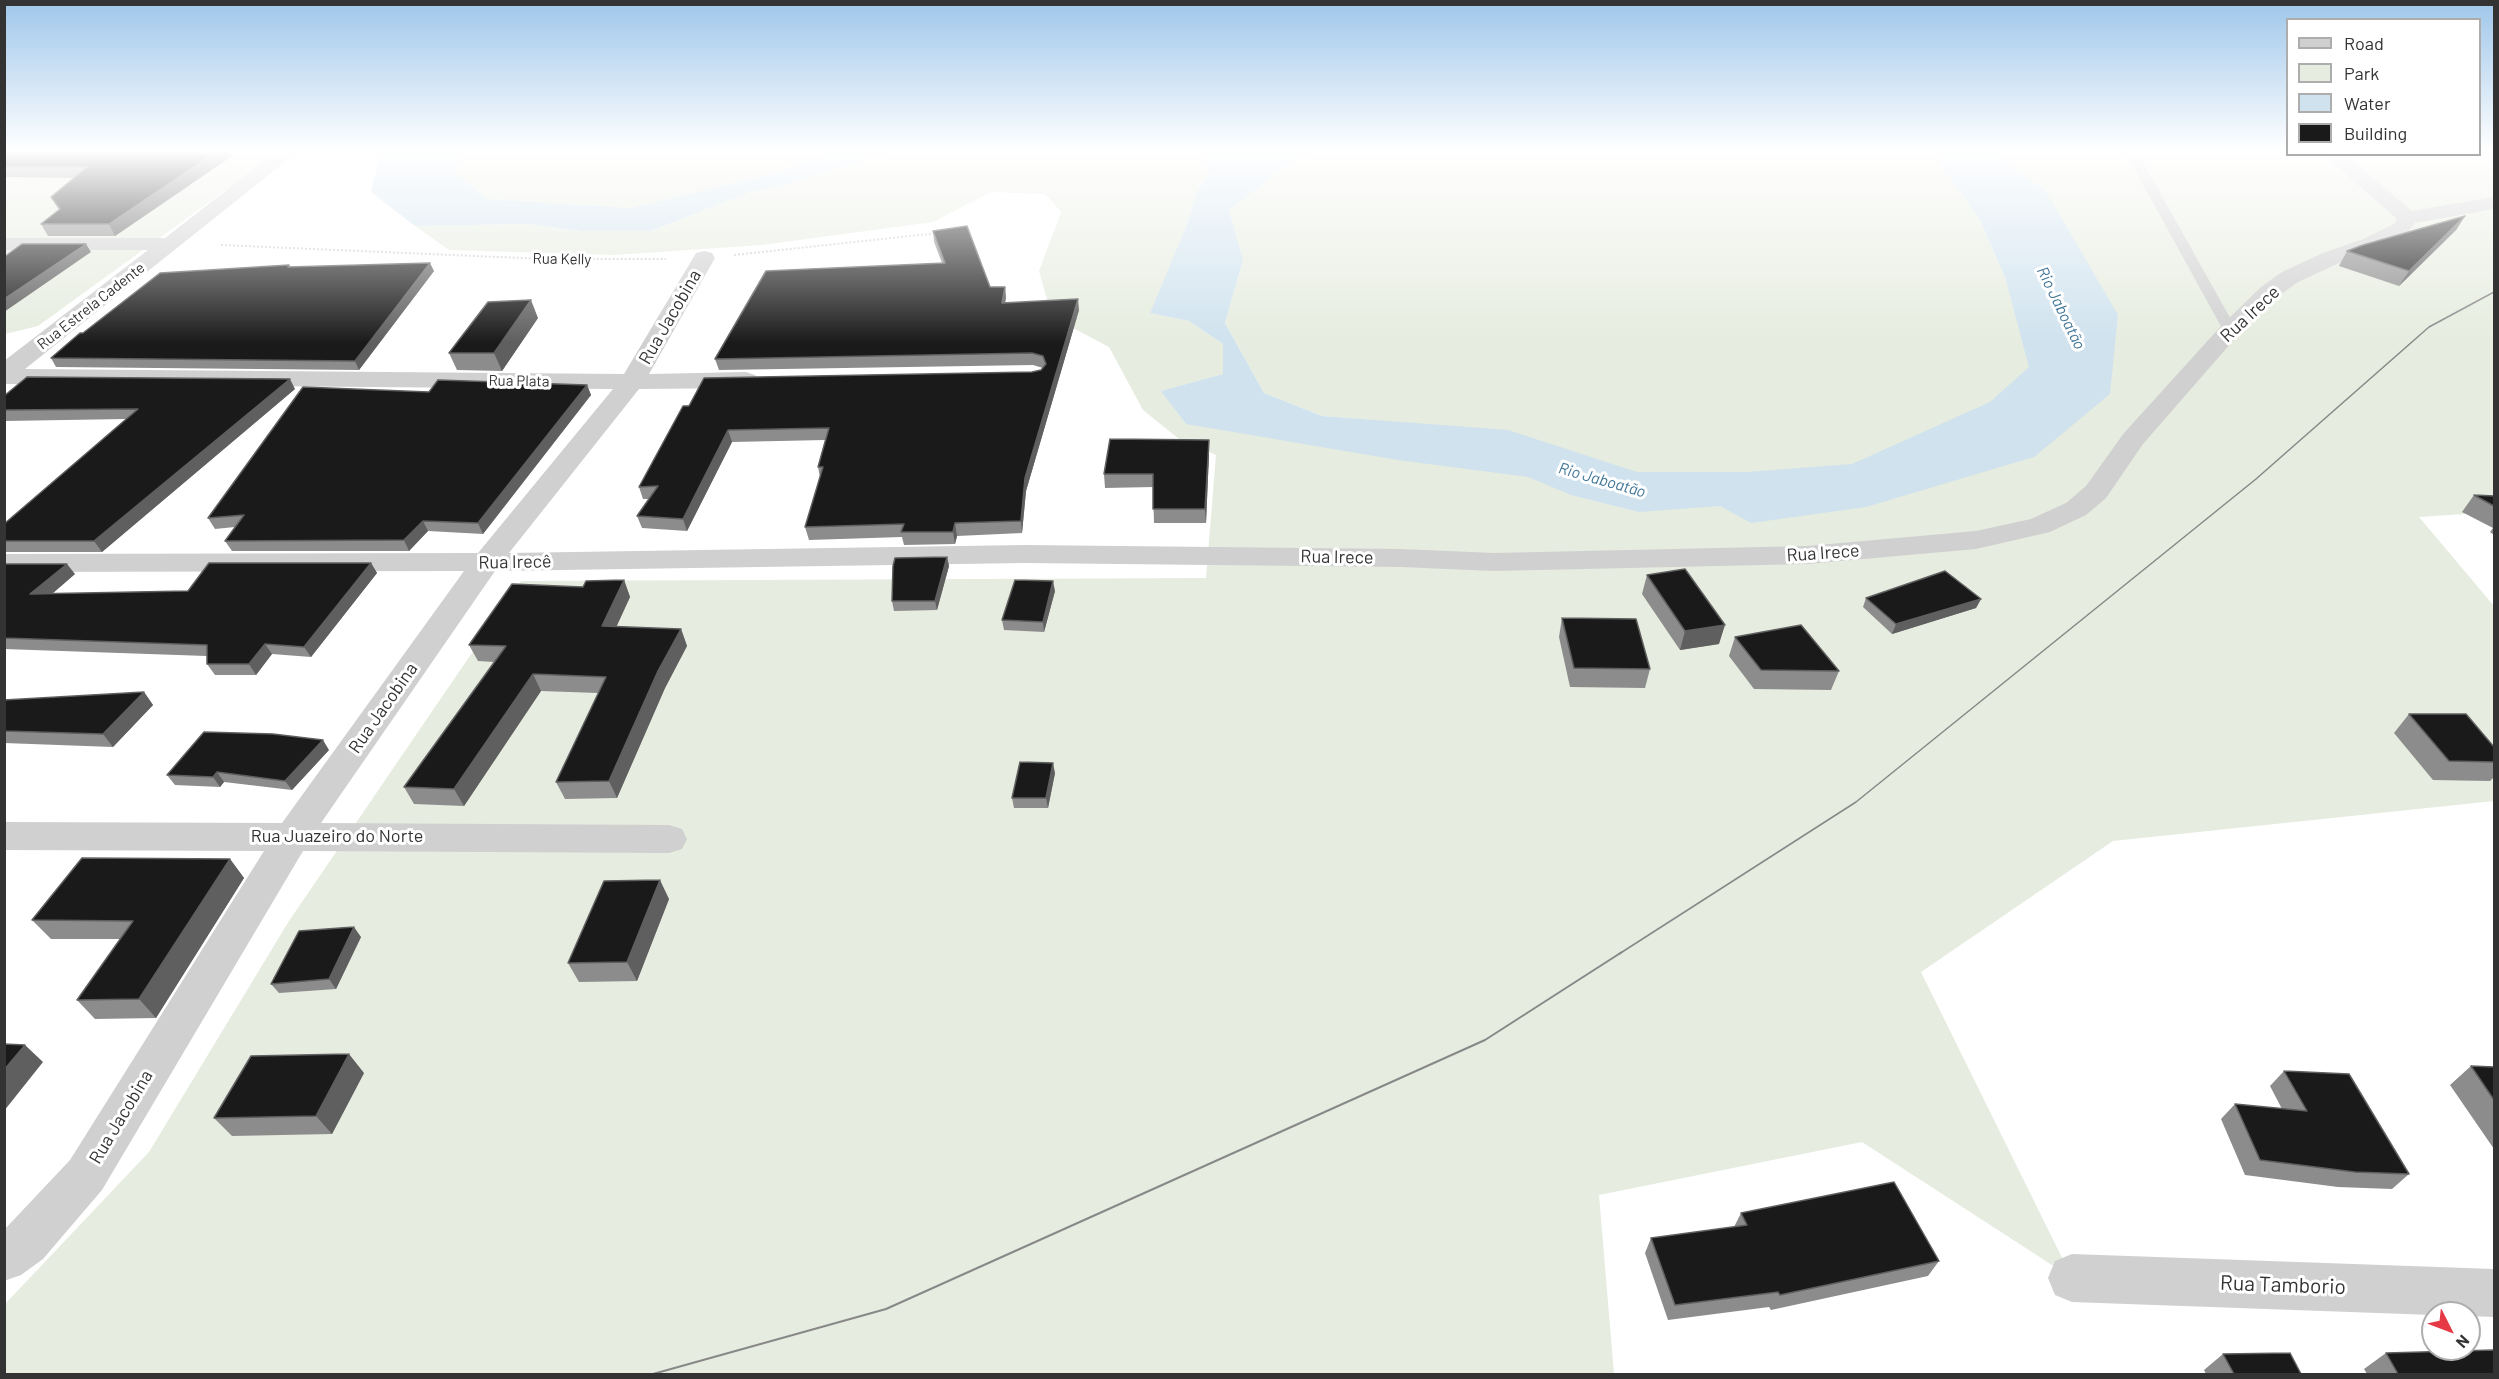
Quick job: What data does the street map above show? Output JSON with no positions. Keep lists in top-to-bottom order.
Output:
{
  "streets": {
    "street": [
      "Rua Estrela Cadente",
      "Rua Irece",
      "Rua Jacobina",
      "Rua Plata",
      "Rua Irecê",
      "Rua Juazeiro do Norte",
      "Rua Tamborio"
    ],
    "path": ["Rua Kelly"]
  },
  "crossings": [
    ["Rua Kelly", "Rua Estrela Cadente"],
    ["Rua Kelly", "Rua Jacobina"],
    ["Rua Estrela Cadente", "Rua Plata"],
    ["Rua Irece", "Rua Irecê"],
    ["Rua Jacobina", "Rua Plata"],
    ["Rua Jacobina", "Rua Irecê"],
    ["Rua Jacobina", "Rua Juazeiro do Norte"]
  ],
  "water": ["Rio Jaboatão"],
  "legend": [
    "Road",
    "Park",
    "Water",
    "Building"
  ],
  "north": "bottom right"
}
